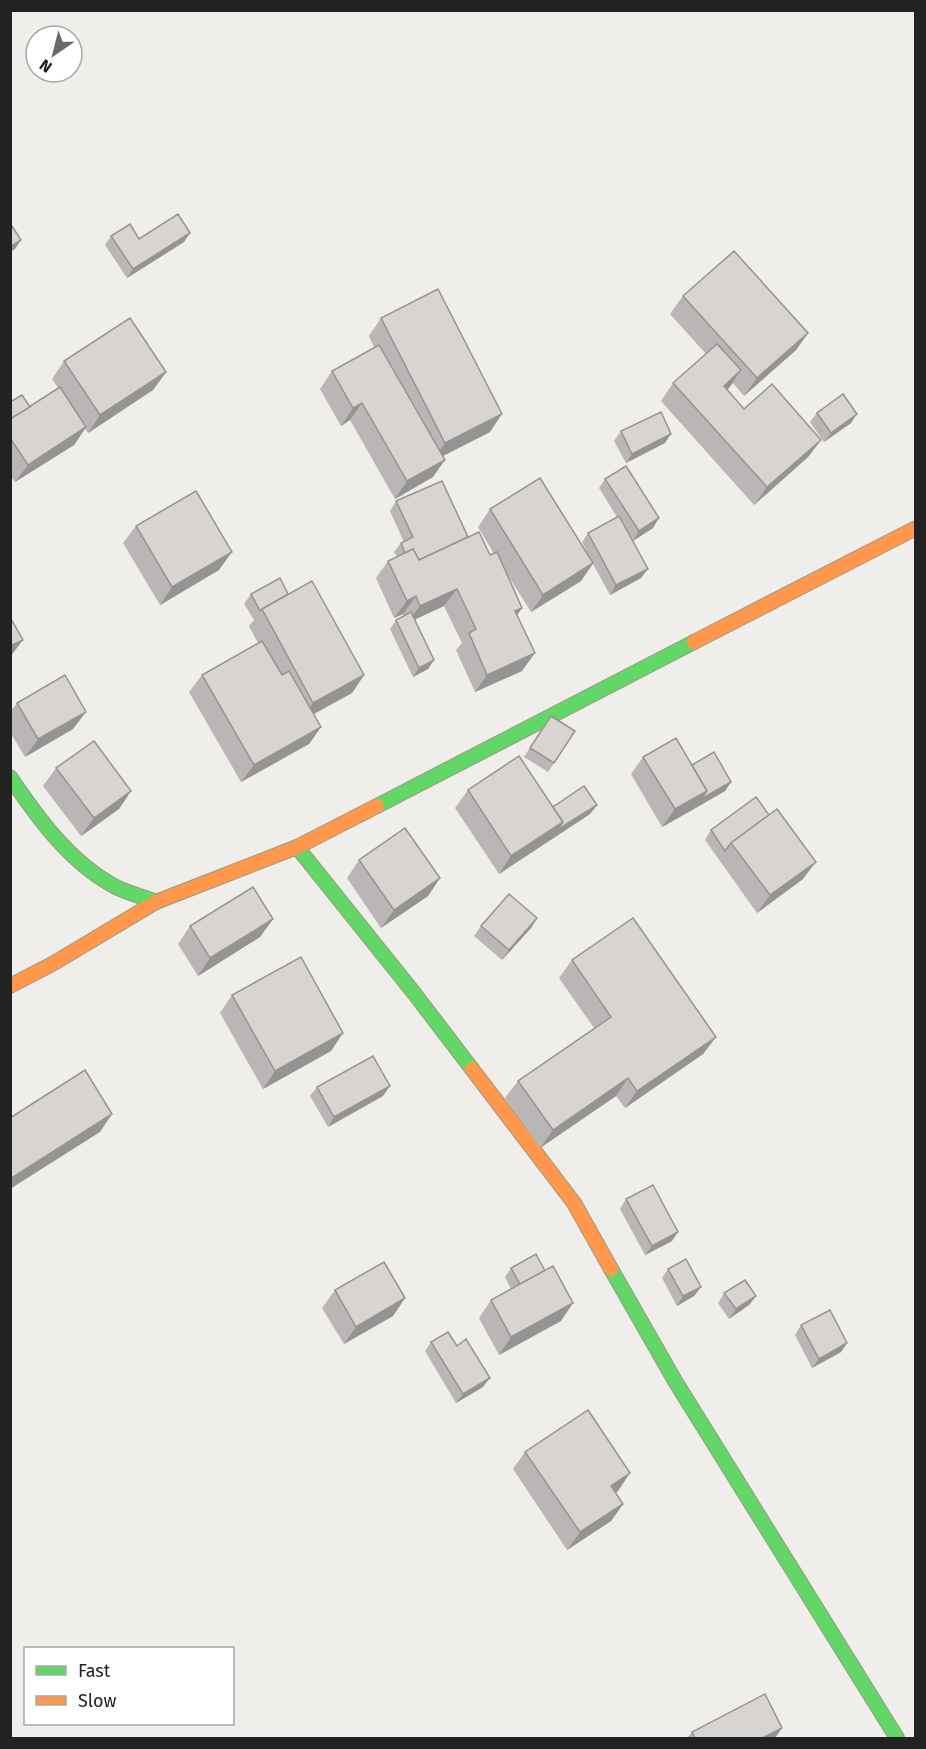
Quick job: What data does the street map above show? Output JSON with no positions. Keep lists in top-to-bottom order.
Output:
{
  "legend": ["Fast", "Slow"],
  "north": "bottom left"
}
